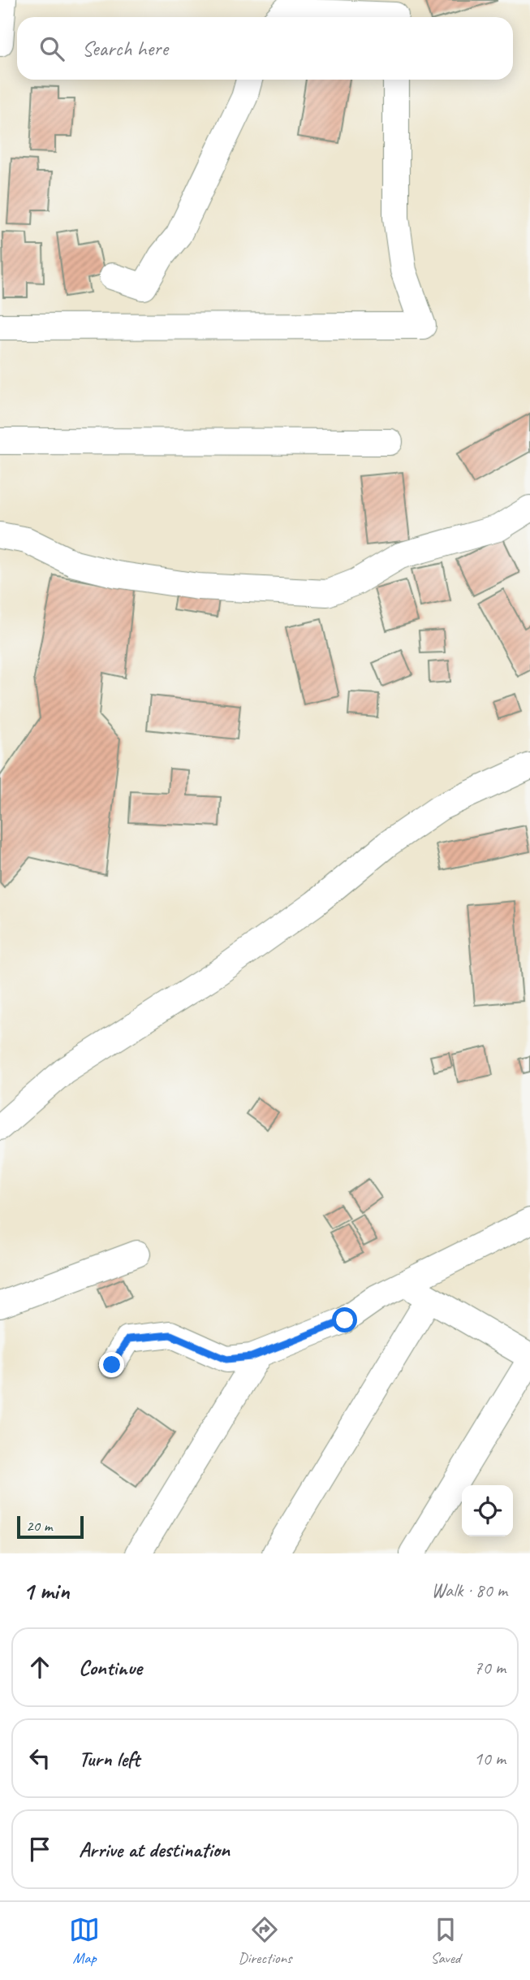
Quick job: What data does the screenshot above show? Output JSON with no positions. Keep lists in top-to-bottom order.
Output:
{
  "scale_bar": "20 m",
  "page": {
    "search": "Search here",
    "scale": "20 m",
    "heading": ["1 min", "Walk · 80 m"],
    "list": [
      ["Continue", "70 m"],
      ["Turn left", "10 m"],
      "Arrive at destination"
    ],
    "nav": ["Map", "Directions", "Saved"]
  }
}
